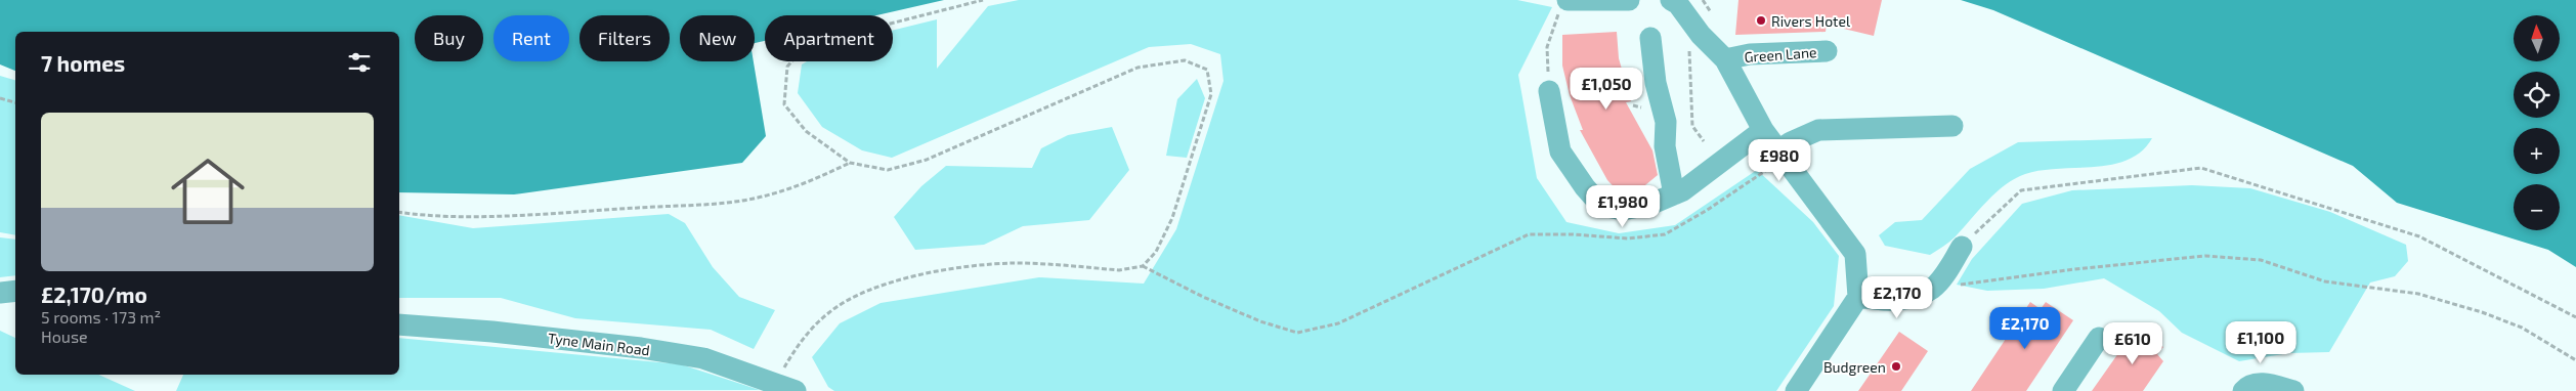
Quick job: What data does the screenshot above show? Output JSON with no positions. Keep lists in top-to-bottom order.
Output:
{
  "streets": {
    "street": ["Green Lane", "Tyne Main Road"]
  },
  "places": ["Rivers Hotel", "Budgreen"],
  "north": "top",
  "page": {
    "map_buttons": ["+", "−"],
    "chip": [
      "Buy",
      "Rent",
      "Filters",
      "New",
      "Apartment"
    ],
    "heading": "7 homes",
    "price": [
      "£1,050",
      "£980",
      "£1,980",
      "£2,170",
      "£2,170",
      "£1,100",
      "£610"
    ],
    "list": [
      {
        "name": "£2,170/mo",
        "note": "5 rooms · 173 m² · House"
      }
    ]
  }
}
